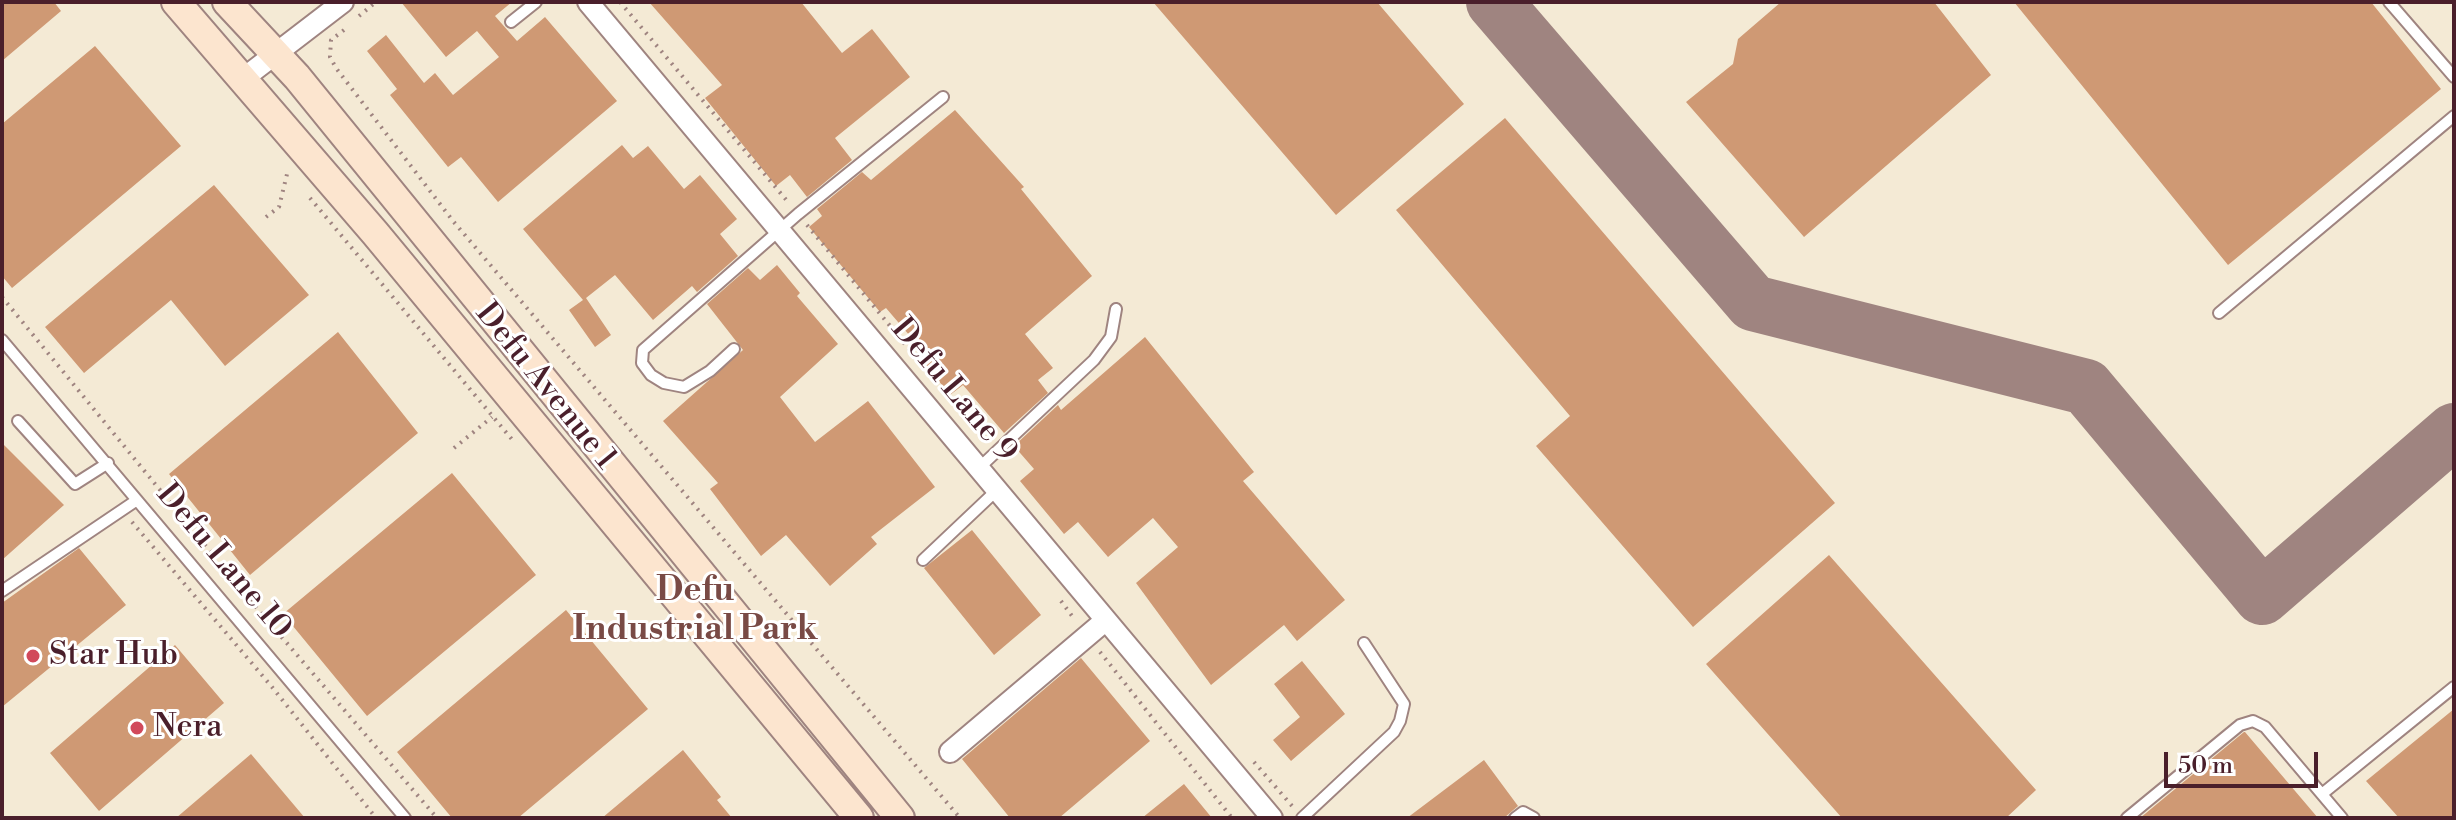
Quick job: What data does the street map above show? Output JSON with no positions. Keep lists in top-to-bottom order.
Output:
{
  "streets": {
    "main road": ["Defu Avenue 1"],
    "street": ["Defu Lane 9"],
    "lane": ["Defu Lane 10"]
  },
  "districts": ["Defu Industrial Park"],
  "places": ["Star Hub", "Nera"],
  "scale_bar": "50 m"
}
